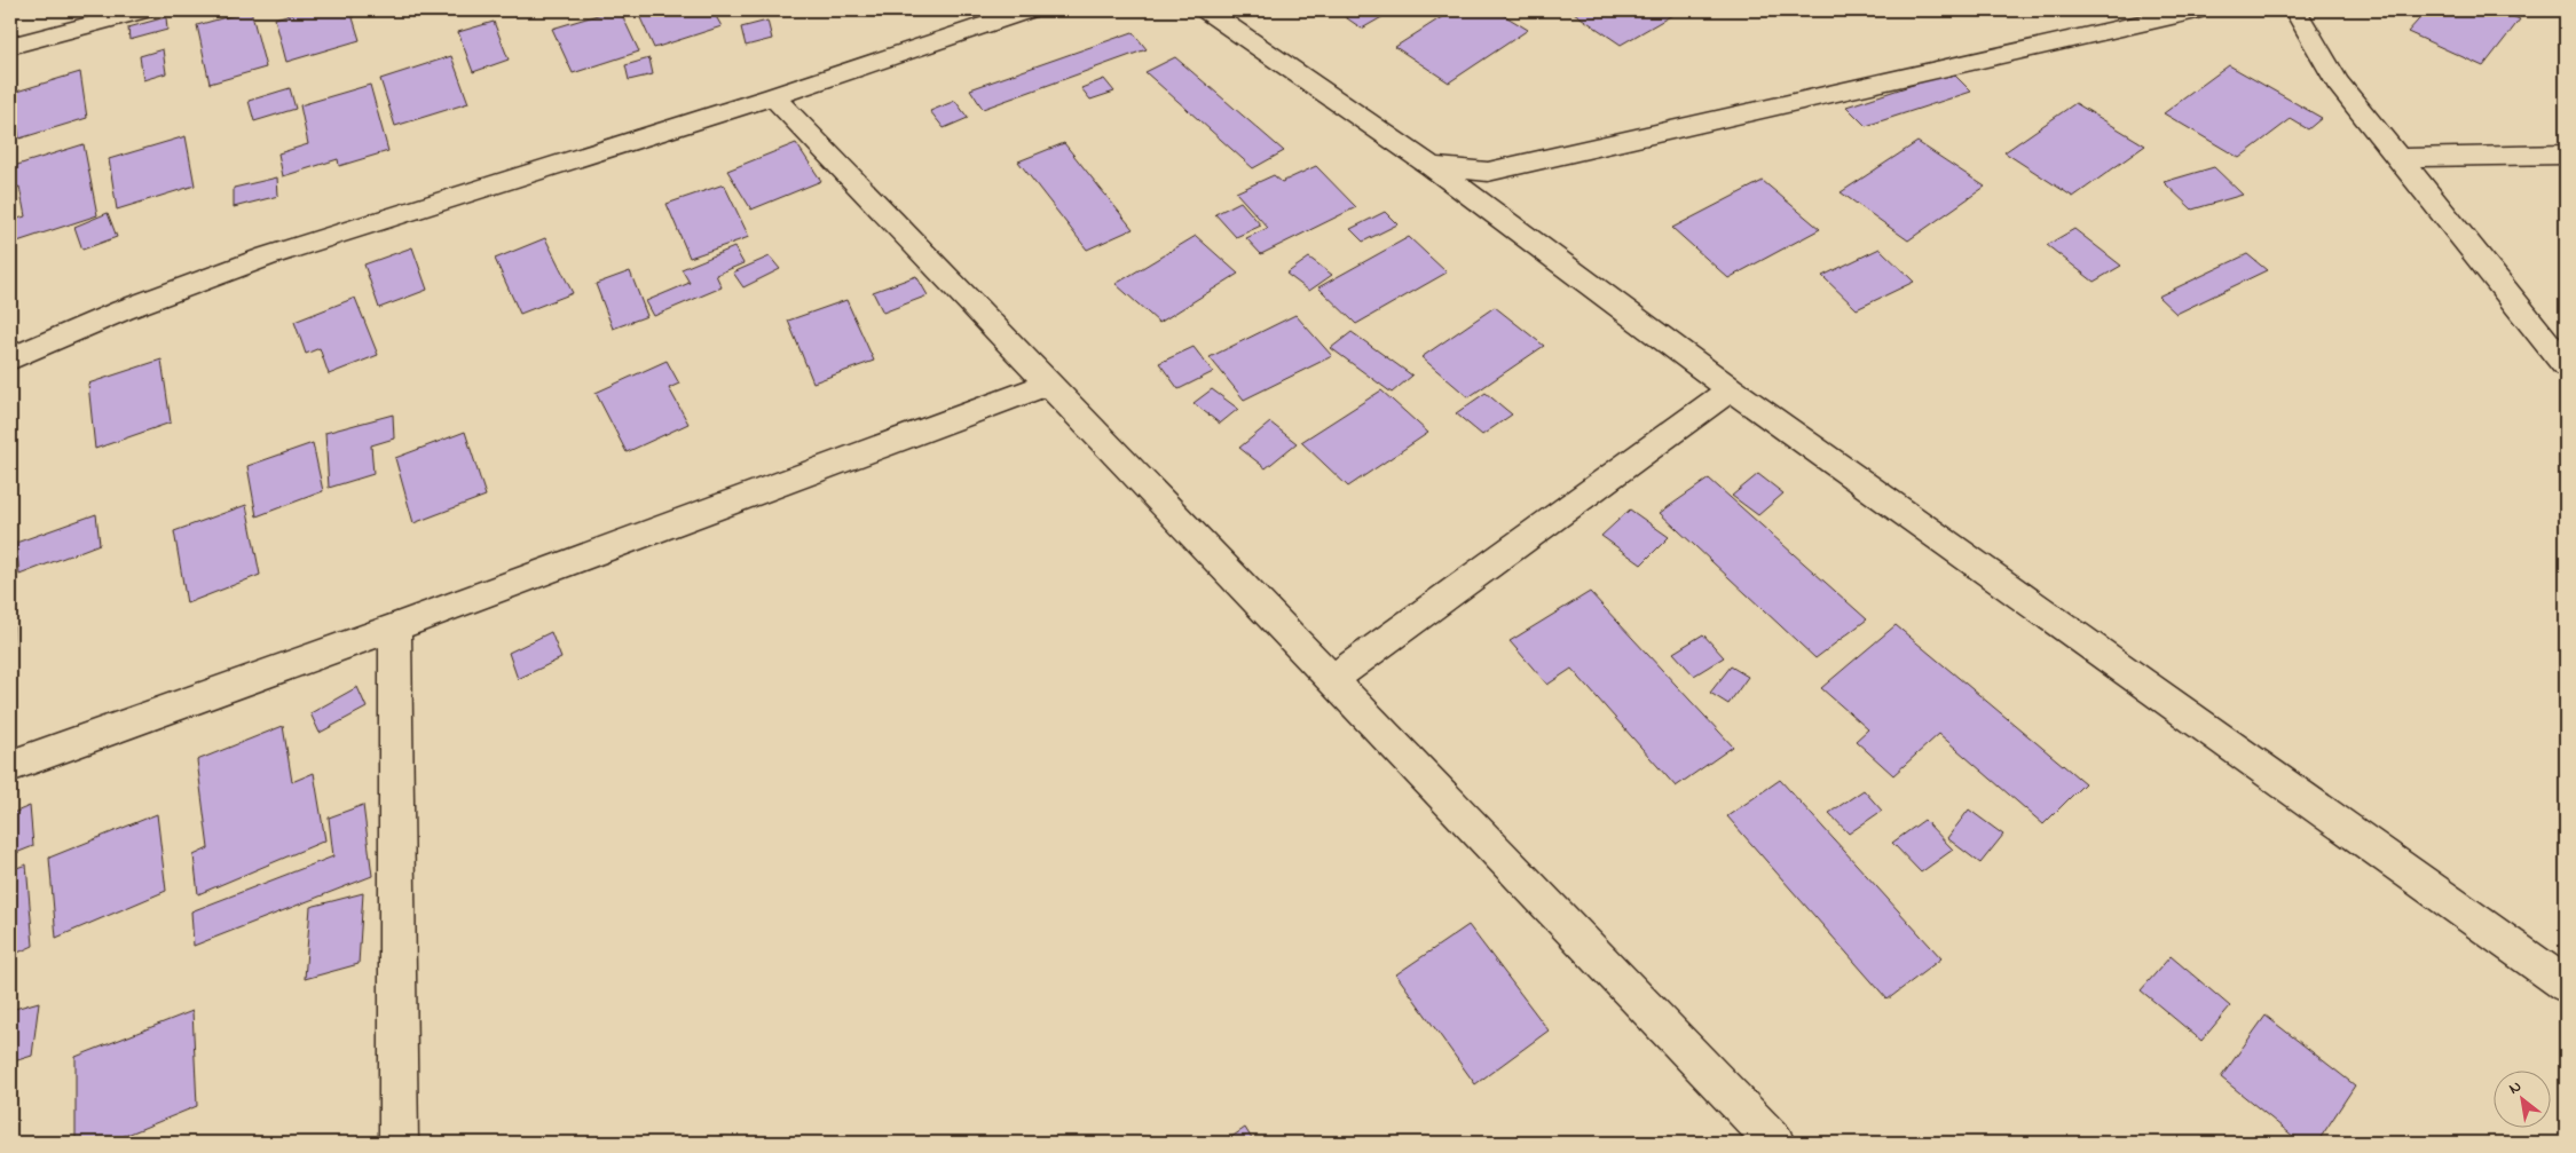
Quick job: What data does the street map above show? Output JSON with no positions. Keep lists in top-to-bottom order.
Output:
{
  "north": "top left"
}
